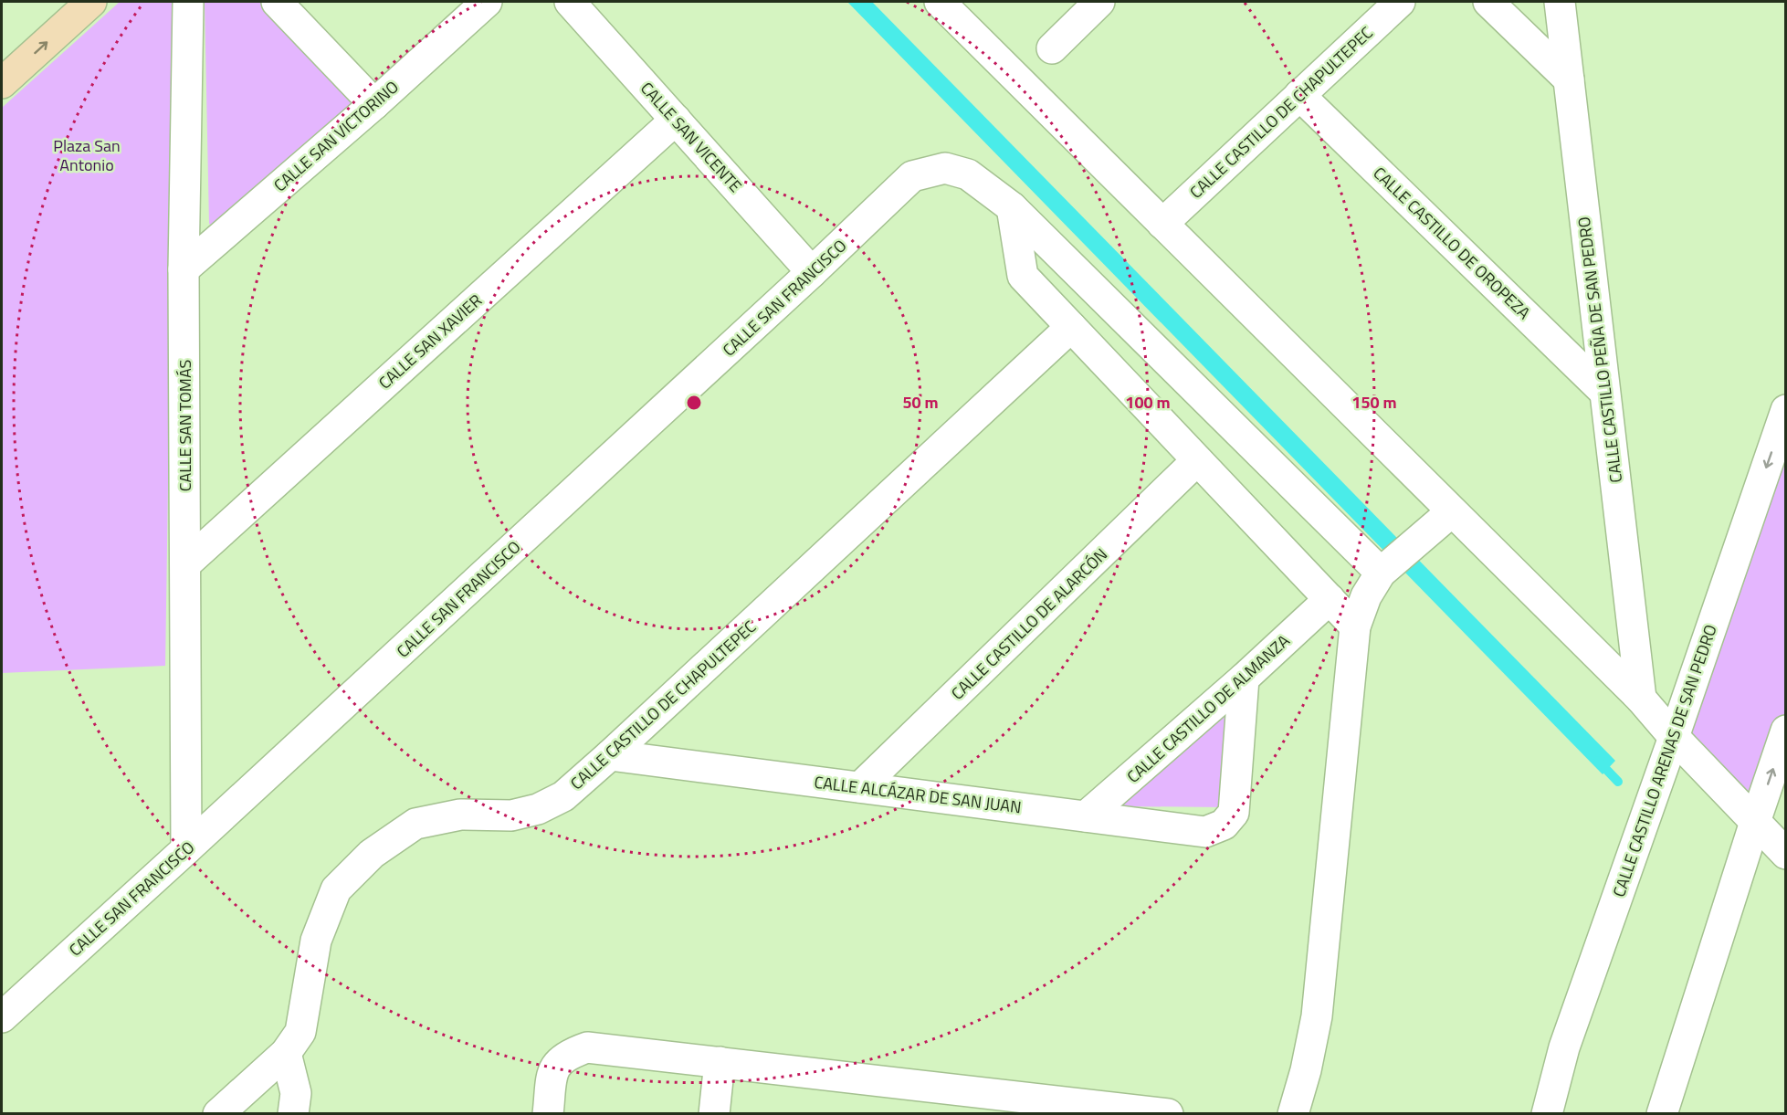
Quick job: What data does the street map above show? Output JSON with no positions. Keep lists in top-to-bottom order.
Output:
{
  "streets": {
    "street": [
      "CALLE CASTILLO DE CHAPULTEPEC",
      "CALLE SAN VICTORINO",
      "CALLE SAN VICENTE",
      "CALLE CASTILLO DE OROPEZA",
      "CALLE SAN FRANCISCO",
      "CALLE SAN XAVIER",
      "CALLE CASTILLO PEÑA DE SAN PEDRO",
      "CALLE SAN TOMÁS",
      "CALLE CASTILLO DE ALARCÓN",
      "CALLE CASTILLO DE ALMANZA",
      "CALLE CASTILLO ARENAS DE SAN PEDRO",
      "CALLE ALCÁZAR DE SAN JUAN"
    ]
  },
  "crossings": [
    ["CALLE CASTILLO DE CHAPULTEPEC", "CALLE CASTILLO DE OROPEZA"],
    ["CALLE CASTILLO DE CHAPULTEPEC", "CALLE ALCÁZAR DE SAN JUAN"],
    ["CALLE SAN VICTORINO", "CALLE SAN TOMÁS"],
    ["CALLE SAN VICENTE", "CALLE SAN FRANCISCO"],
    ["CALLE SAN VICENTE", "CALLE SAN XAVIER"],
    ["CALLE CASTILLO DE OROPEZA", "CALLE CASTILLO PEÑA DE SAN PEDRO"],
    ["CALLE SAN FRANCISCO", "CALLE SAN TOMÁS"],
    ["CALLE SAN XAVIER", "CALLE SAN TOMÁS"],
    ["CALLE CASTILLO DE ALARCÓN", "CALLE ALCÁZAR DE SAN JUAN"],
    ["CALLE CASTILLO DE ALMANZA", "CALLE ALCÁZAR DE SAN JUAN"]
  ],
  "one_way": ["CALLE CASTILLO ARENAS DE SAN PEDRO"],
  "parks": ["Plaza San Antonio"],
  "rings": ["50 m", "100 m", "150 m"]
}
